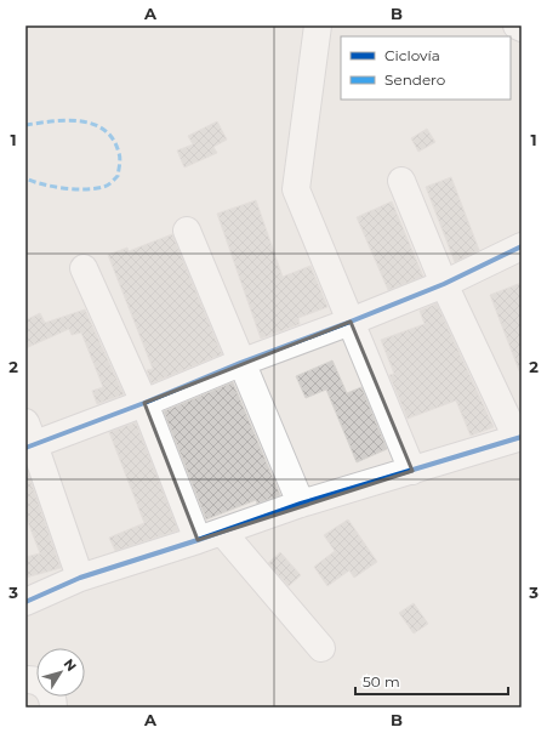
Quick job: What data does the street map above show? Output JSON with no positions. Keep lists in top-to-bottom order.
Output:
{
  "legend": ["Ciclovía", "Sendero"],
  "scale_bar": "50 m",
  "north": "top right",
  "grid": {
    "columns": ["A", "B"],
    "rows": ["1", "2", "3"]
  }
}
